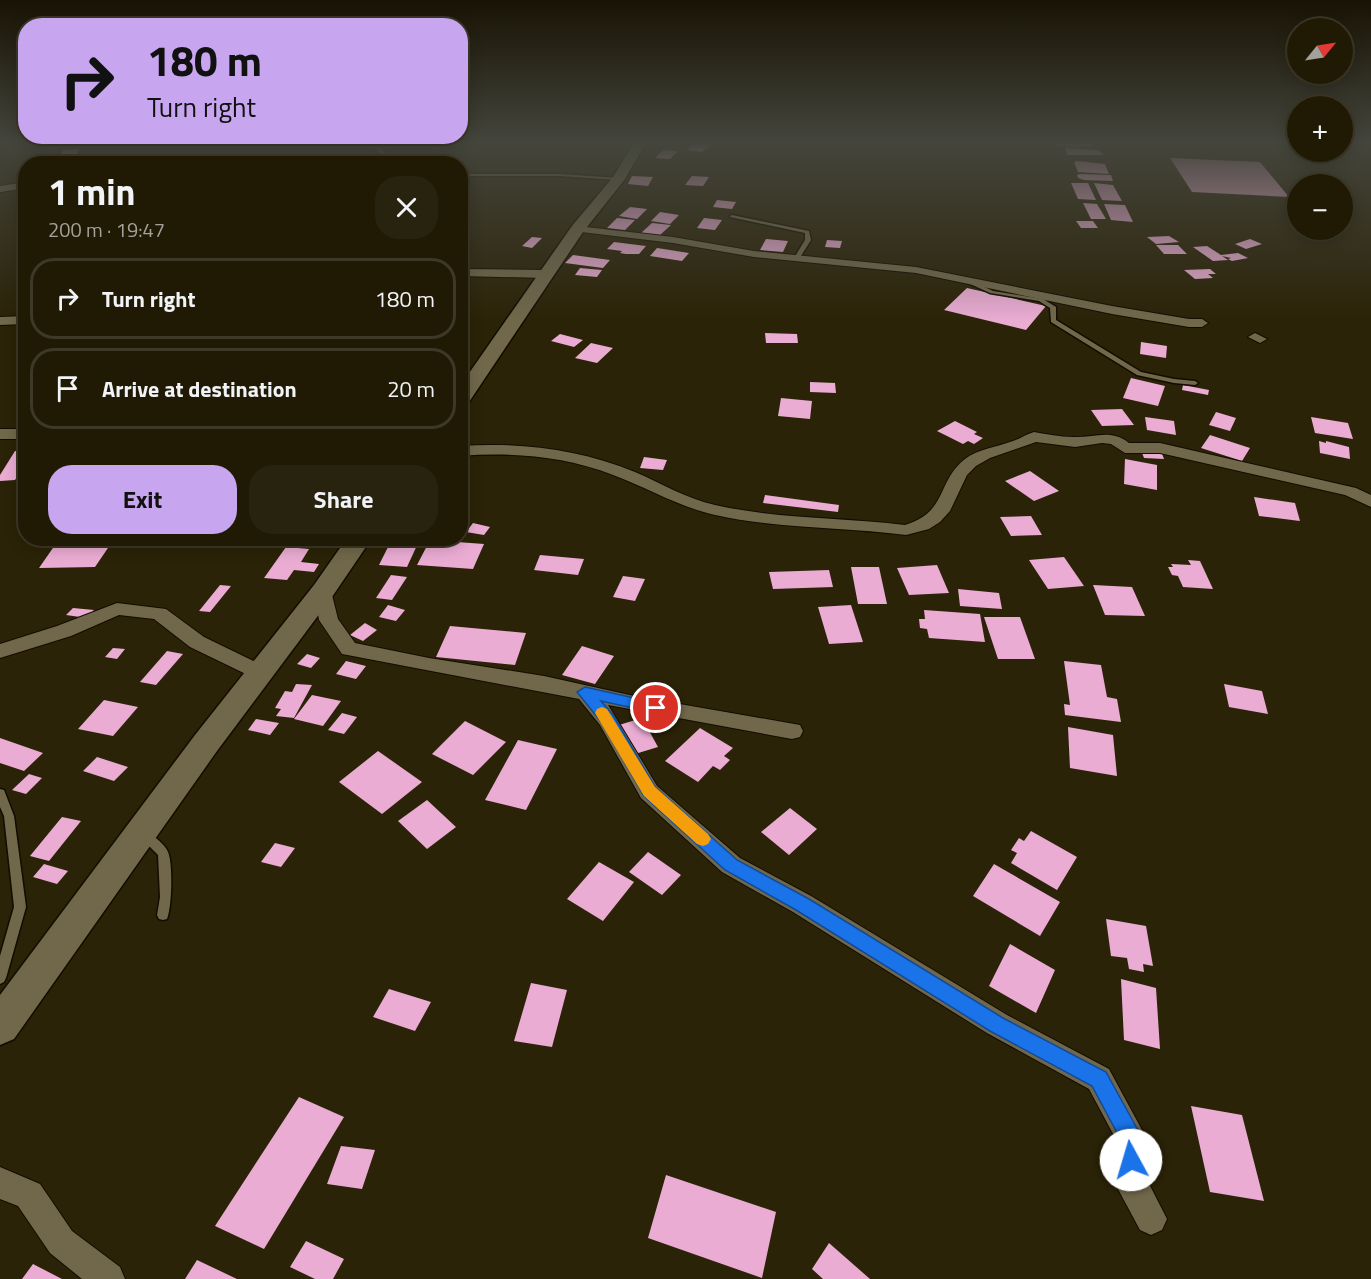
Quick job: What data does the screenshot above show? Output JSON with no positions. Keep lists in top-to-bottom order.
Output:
{
  "north": "top right",
  "page": {
    "map_buttons": ["+", "−"],
    "turn": ["180 m", "Turn right"],
    "heading": ["1 min", "200 m · 19:47"],
    "list": [
      {
        "name": "Turn right",
        "value": "180 m"
      },
      {
        "name": "Arrive at destination",
        "value": "20 m"
      }
    ],
    "buttons": ["Exit", "Share"]
  }
}
